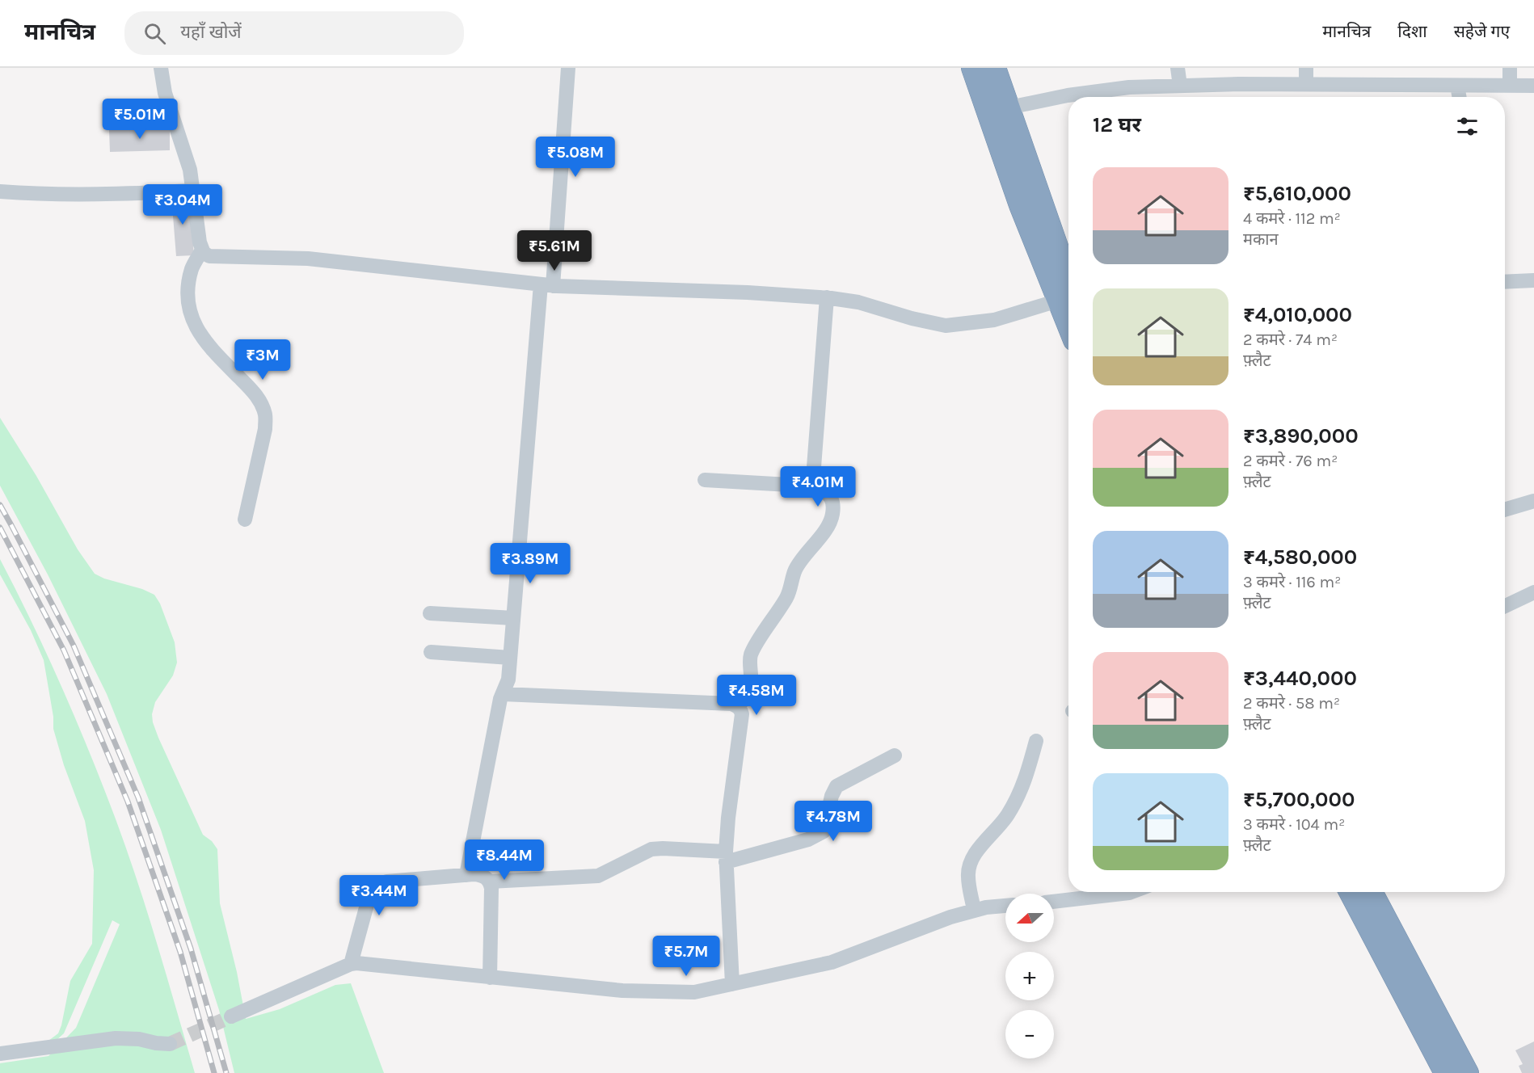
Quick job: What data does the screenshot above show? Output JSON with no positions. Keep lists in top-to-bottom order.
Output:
{
  "north": "left",
  "page": {
    "header": "मानचित्र",
    "search": "यहाँ खोजें",
    "nav": ["मानचित्र", "दिशा", "सहेजे गए"],
    "heading": "12 घर",
    "price": [
      "₹5.01M",
      "₹5.08M",
      "₹3.04M",
      "₹5.61M",
      "₹3M",
      "₹4.01M",
      "₹3.89M",
      "₹4.58M",
      "₹4.78M",
      "₹8.44M",
      "₹3.44M",
      "₹5.7M"
    ],
    "list": [
      {
        "name": "₹5,610,000",
        "note": "4 कमरे · 112 m² · मकान"
      },
      {
        "name": "₹4,010,000",
        "note": "2 कमरे · 74 m² · फ़्लैट"
      },
      {
        "name": "₹3,890,000",
        "note": "2 कमरे · 76 m² · फ़्लैट"
      },
      {
        "name": "₹4,580,000",
        "note": "3 कमरे · 116 m² · फ़्लैट"
      },
      {
        "name": "₹3,440,000",
        "note": "2 कमरे · 58 m² · फ़्लैट"
      },
      {
        "name": "₹5,700,000",
        "note": "3 कमरे · 104 m² · फ़्लैट"
      }
    ],
    "map_buttons": ["+", "−"]
  }
}
